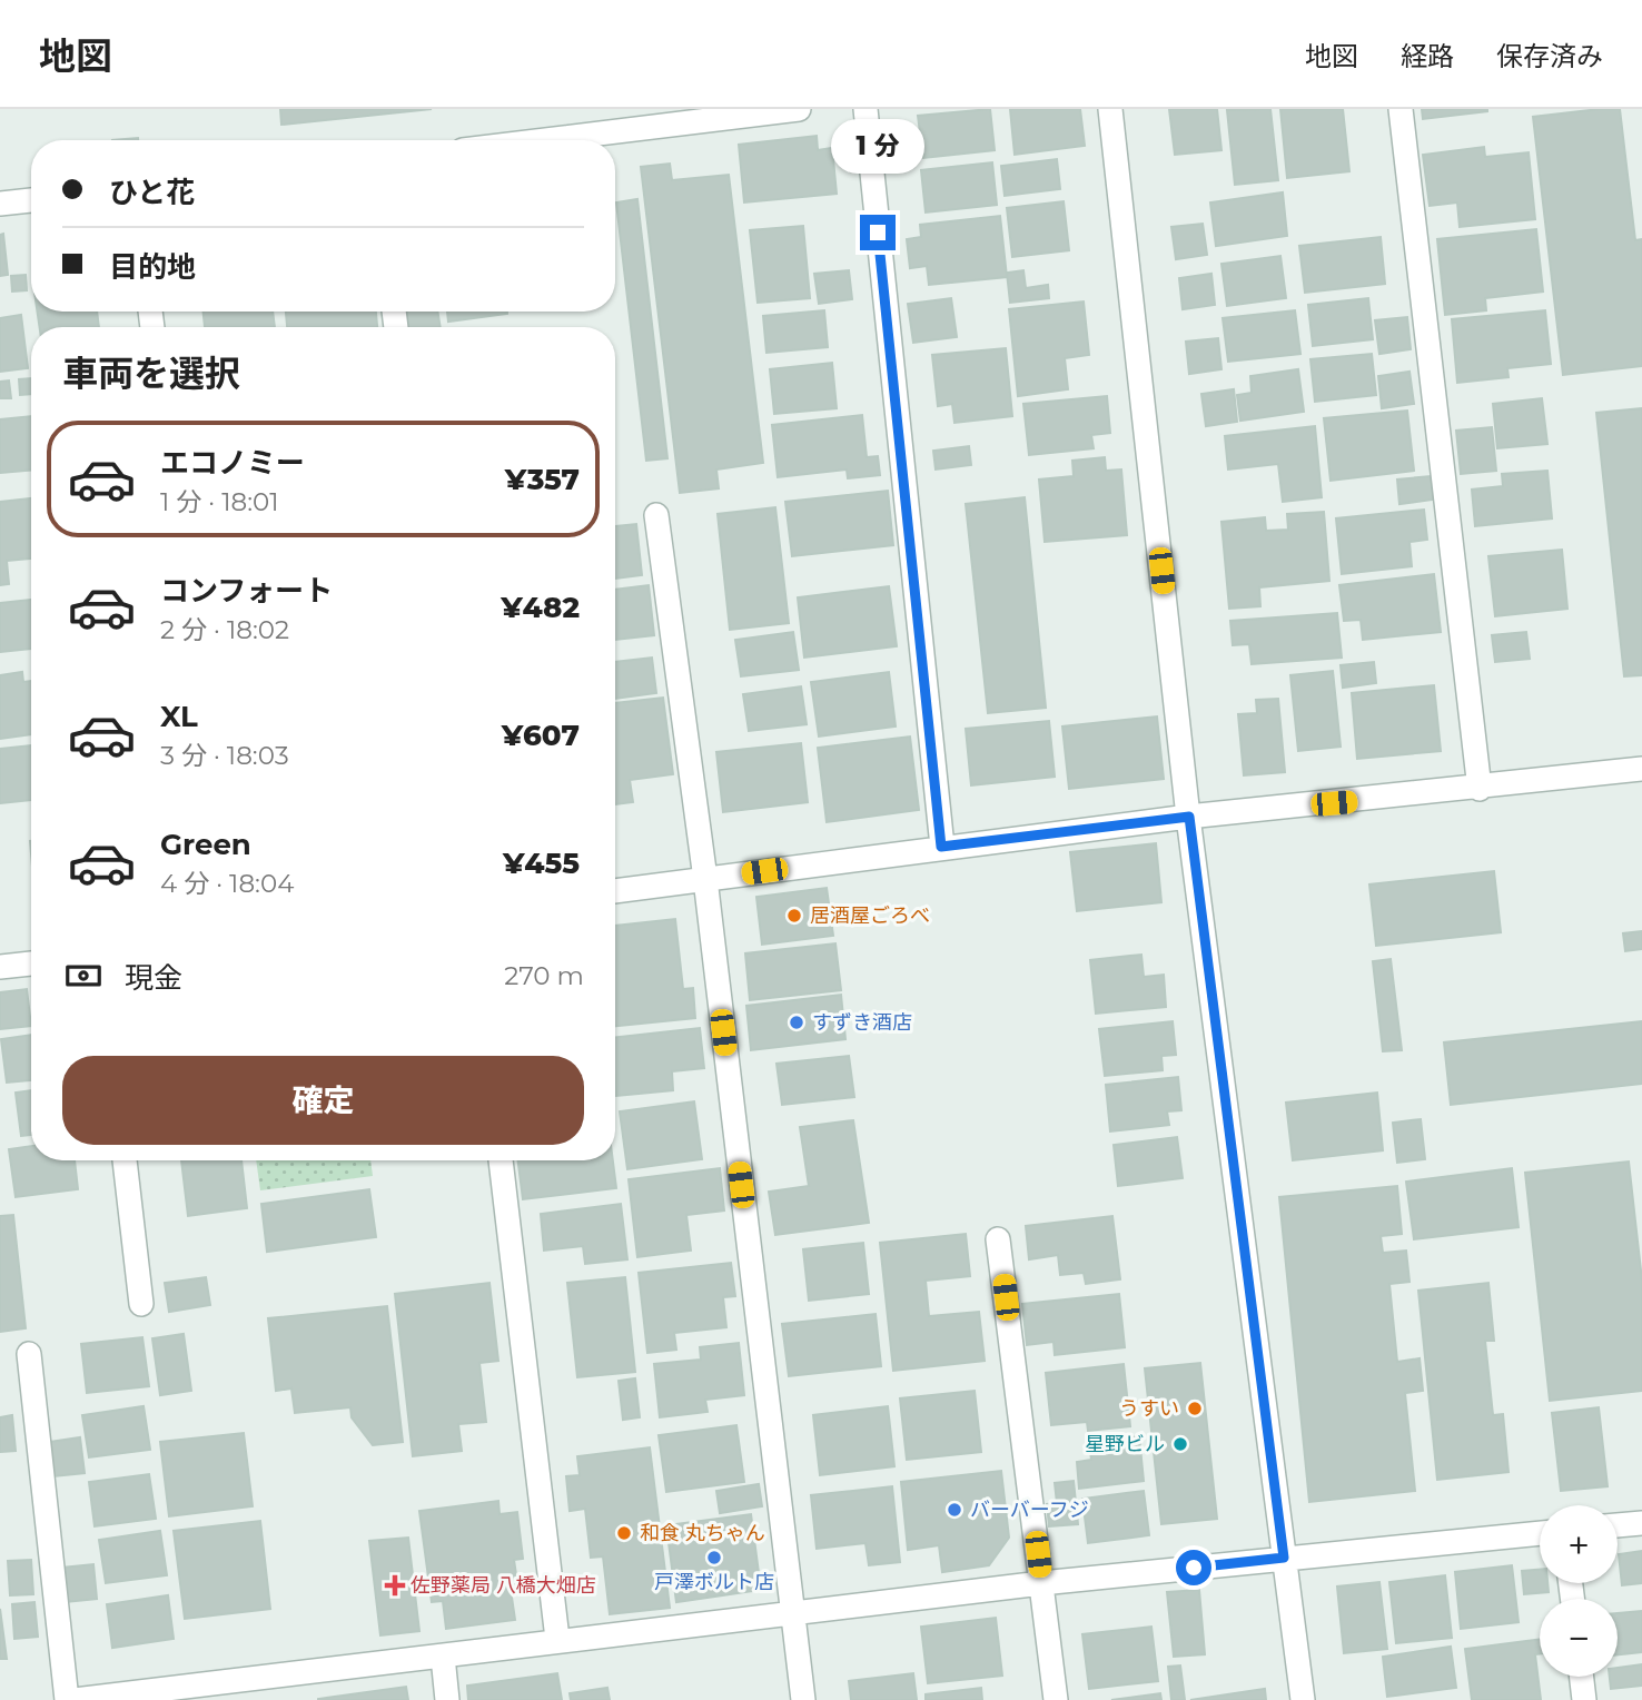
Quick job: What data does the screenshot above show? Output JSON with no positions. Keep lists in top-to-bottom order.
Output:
{
  "places": {
    "other": [
      "居酒屋ごろべ",
      "すずき酒店",
      "うすい",
      "星野ビル",
      "バーバーフジ",
      "和食 丸ちゃん",
      "戸澤ボルト店"
    ],
    "health": ["佐野薬局 八橋大畑店"]
  },
  "page": {
    "header": "地図",
    "nav": ["地図", "経路", "保存済み"],
    "bubble": "1 分",
    "banner": ["ひと花", "目的地"],
    "heading": "車両を選択",
    "list": [
      {
        "name": "エコノミー",
        "note": "1 分 · 18:01",
        "value": "¥357"
      },
      {
        "name": "コンフォート",
        "note": "2 分 · 18:02",
        "value": "¥482"
      },
      {
        "name": "XL",
        "note": "3 分 · 18:03",
        "value": "¥607"
      },
      {
        "name": "Green",
        "note": "4 分 · 18:04",
        "value": "¥455"
      }
    ],
    "pay": ["現金", "270 m"],
    "buttons": "確定",
    "map_buttons": ["+", "−"]
  }
}
